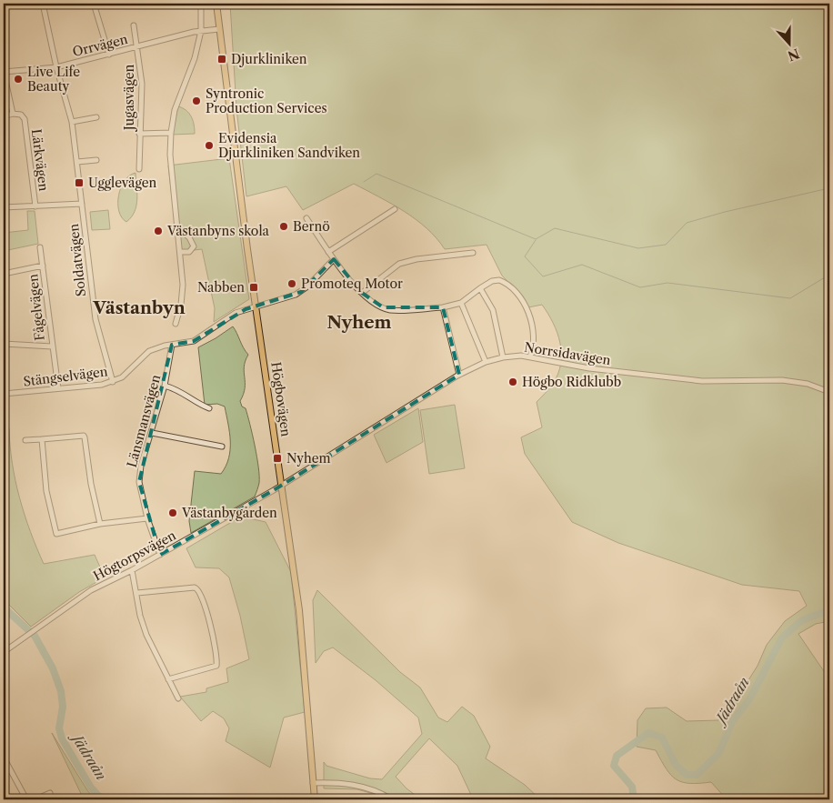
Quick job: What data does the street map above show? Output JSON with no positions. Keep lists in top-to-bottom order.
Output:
{
  "streets": {
    "main road": ["Högbovägen"],
    "street": [
      "Orrvägen",
      "Jugasvägen",
      "Lärkvägen",
      "Soldatvägen",
      "Fågelvägen",
      "Norrsidavägen",
      "Stängselvägen",
      "Länsmansvägen",
      "Högtorpsvägen"
    ]
  },
  "crossings": [
    ["Orrvägen", "Jugasvägen"],
    ["Orrvägen", "Lärkvägen"],
    ["Orrvägen", "Soldatvägen"],
    ["Orrvägen", "Högbovägen"],
    ["Soldatvägen", "Stängselvägen"],
    ["Fågelvägen", "Stängselvägen"],
    ["Norrsidavägen", "Högbovägen"],
    ["Norrsidavägen", "Högtorpsvägen"],
    ["Stängselvägen", "Högbovägen"],
    ["Stängselvägen", "Länsmansvägen"],
    ["Högbovägen", "Högtorpsvägen"],
    ["Länsmansvägen", "Högtorpsvägen"]
  ],
  "districts": ["Västanbyn", "Nyhem"],
  "water": ["Jädraån"],
  "places": {
    "transit": [
      "Djurkliniken",
      "Ugglevägen",
      "Nabben",
      "Nyhem"
    ],
    "other": [
      "Live Life Beauty",
      "Syntronic Production Services",
      "Evidensia Djurkliniken Sandviken",
      "Bernö",
      "Västanbyns skola",
      "Promoteq Motor",
      "Högbo Ridklubb",
      "Västanbygården"
    ]
  },
  "north": "bottom"
}
